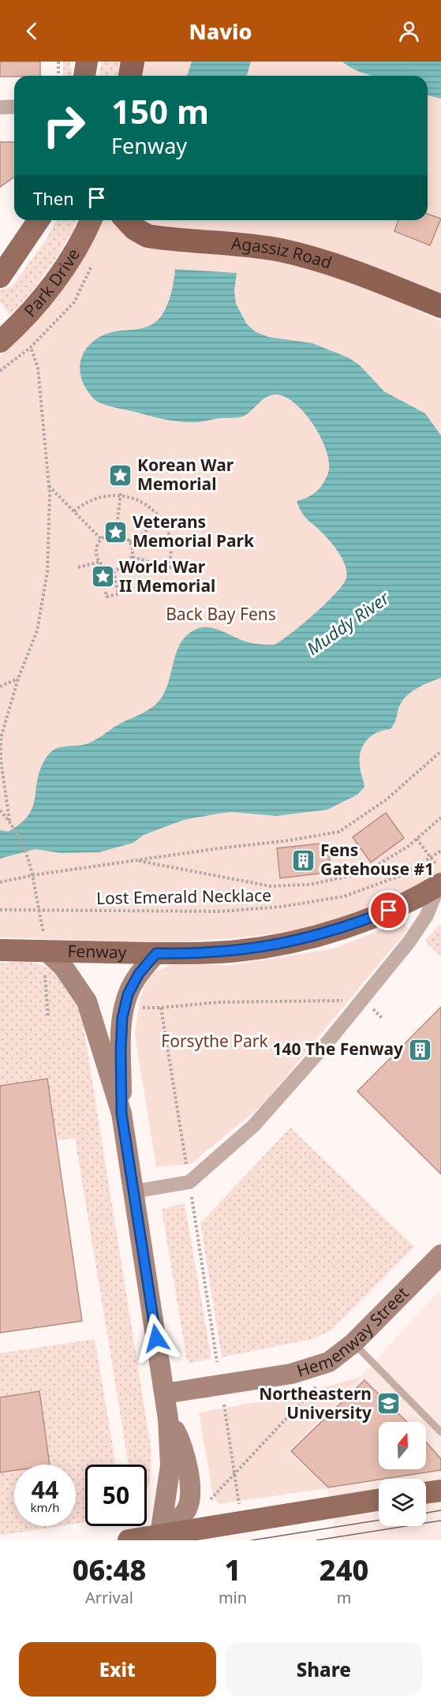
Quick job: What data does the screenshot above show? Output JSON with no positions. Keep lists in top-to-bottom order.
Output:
{
  "streets": {
    "highway": ["Agassiz Road"],
    "main road": ["Park Drive", "Fenway", "Hemenway Street"],
    "path": ["Lost Emerald Necklace"]
  },
  "water": ["Muddy River"],
  "parks": ["Back Bay Fens", "Forsythe Park"],
  "places": {
    "place": ["Korean War Memorial", "Veterans Memorial Park", "World War II Memorial"],
    "building": ["Fens Gatehouse #1", "140 The Fenway"],
    "school or university": ["Northeastern University"]
  },
  "north": "top",
  "page": {
    "header": "Navio",
    "turn": ["150 m", "Fenway"],
    "then": "Then",
    "speed": "44 km/h",
    "limit": "50",
    "eta": [
      "06:48",
      "Arrival",
      "1",
      "min",
      "240",
      "m"
    ],
    "buttons": ["Exit", "Share"]
  }
}
